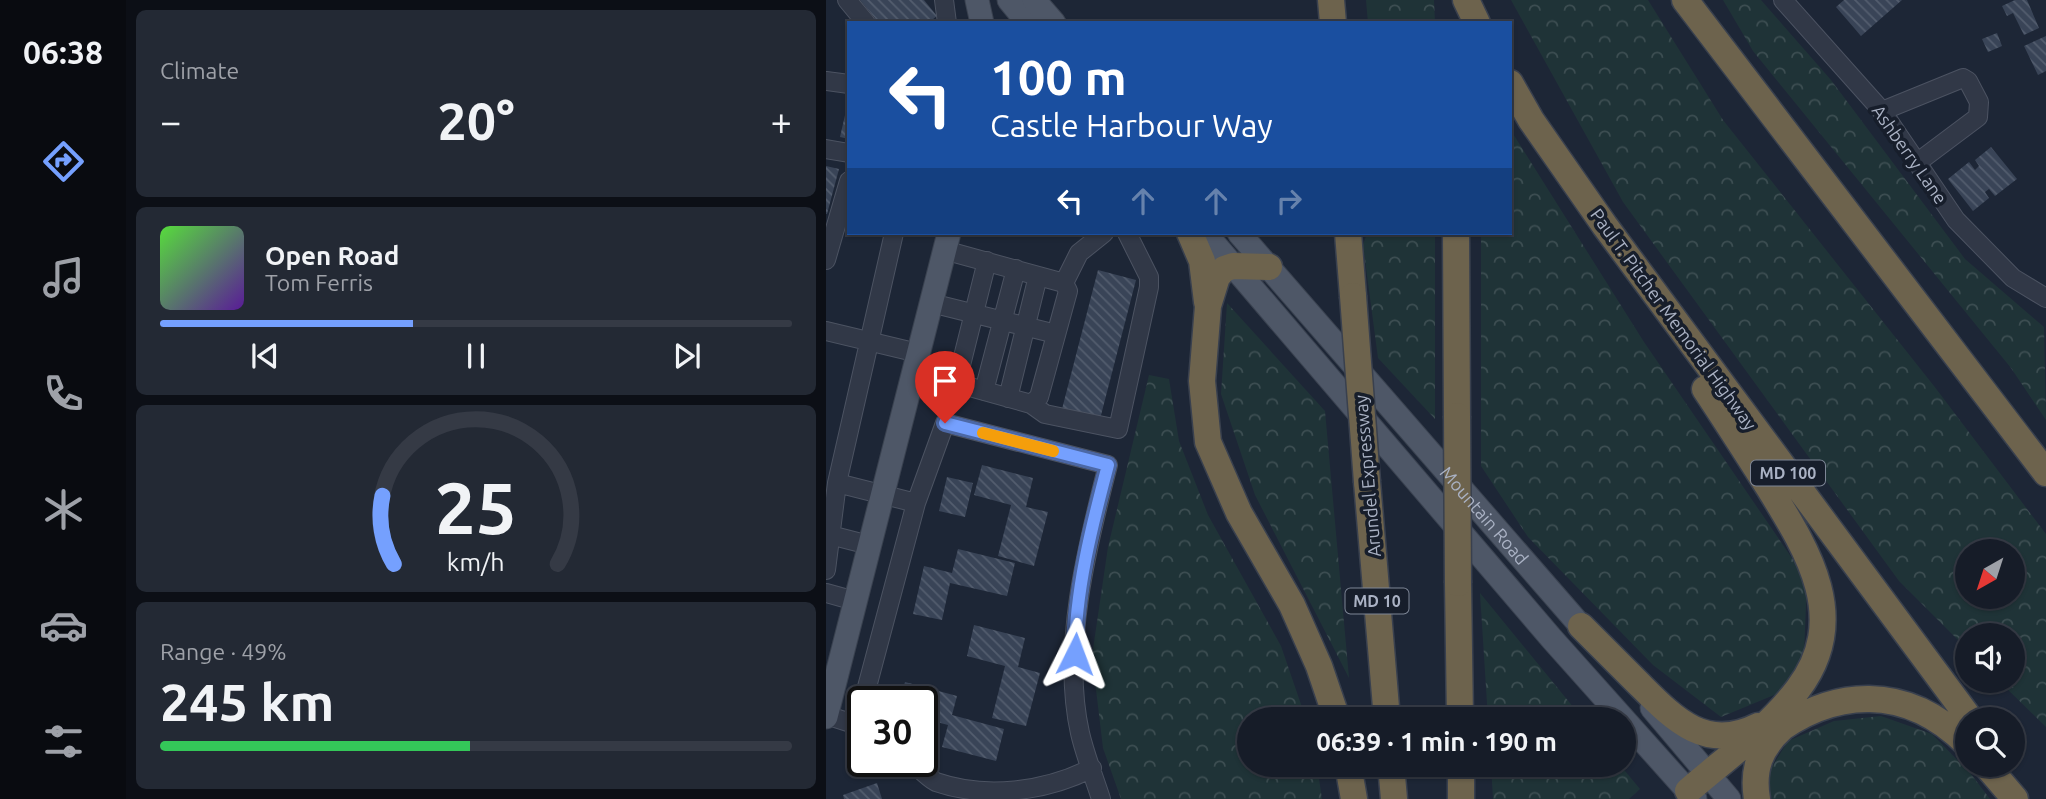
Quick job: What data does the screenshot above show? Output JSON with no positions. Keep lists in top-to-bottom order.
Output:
{
  "streets": {
    "highway": [
      "Paul T. Pitcher Memorial Highway",
      "MD 100",
      "Arundel Expressway",
      "MD 10"
    ],
    "main road": ["Mountain Road"],
    "street": ["Ashberry Lane"]
  },
  "north": "bottom left",
  "page": {
    "tabs": "06:38",
    "tile": [
      "Climate",
      ["Range · 49%", "245 km"]
    ],
    "turn": ["100 m", "Castle Harbour Way"],
    "heat": ["−", "20°", "+"],
    "song": ["Open Road", "Tom Ferris"],
    "limit": "30",
    "trip": "06:39 · 1 min · 190 m",
    "gauge": ["25", "km/h"]
  }
}
